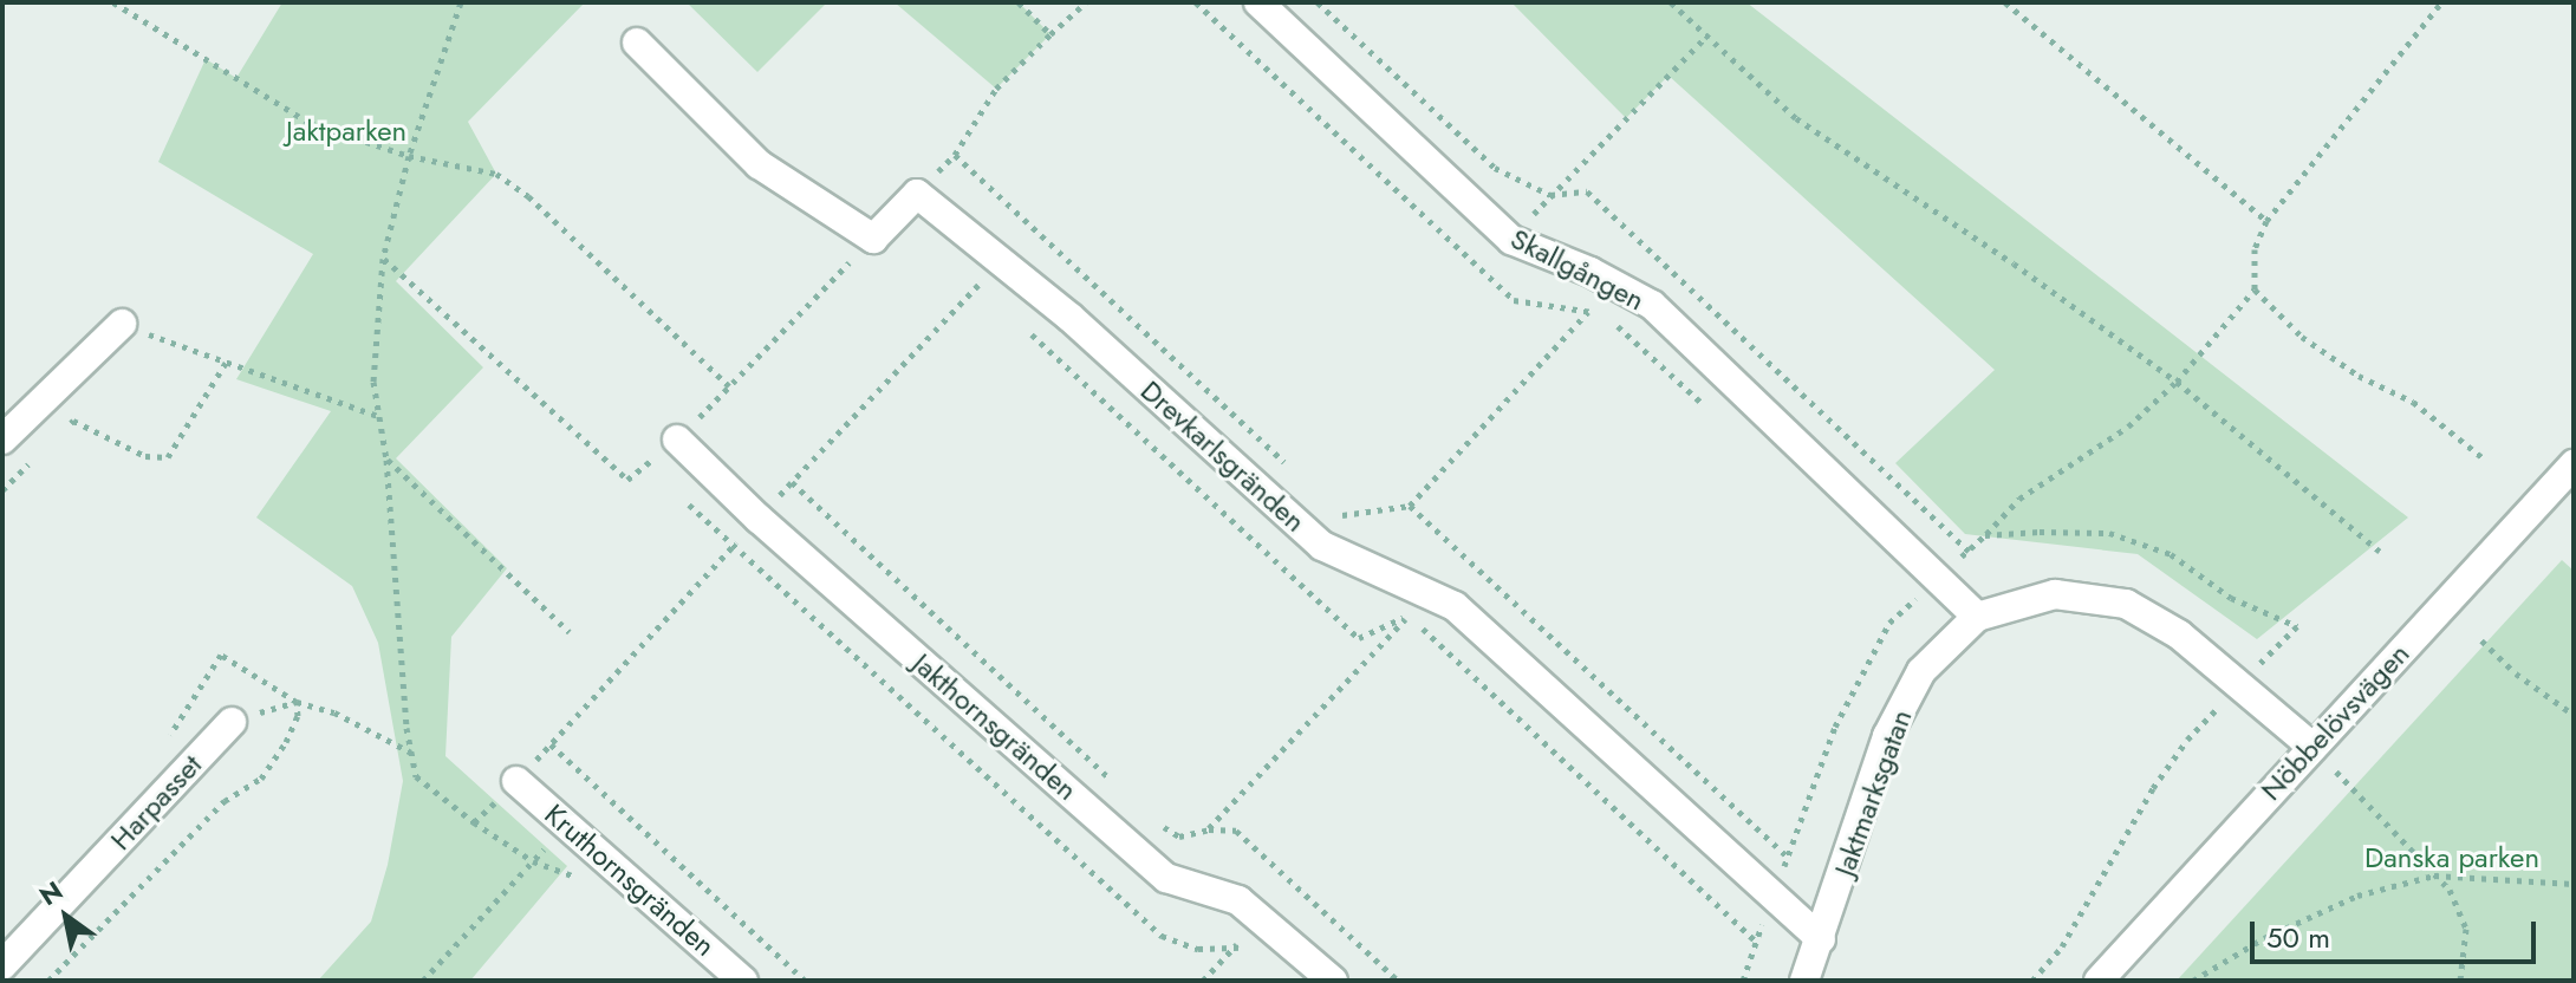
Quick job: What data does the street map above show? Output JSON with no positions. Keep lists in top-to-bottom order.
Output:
{
  "streets": {
    "street": [
      "Skallgången",
      "Drevkarlsgränden",
      "Nöbbelövsvägen",
      "Jakthornsgränden",
      "Jaktmarksgatan",
      "Harpasset",
      "Kruthornsgränden"
    ]
  },
  "crossings": [
    ["Skallgången", "Jaktmarksgatan"],
    ["Drevkarlsgränden", "Jaktmarksgatan"],
    ["Nöbbelövsvägen", "Jaktmarksgatan"]
  ],
  "parks": ["Jaktparken", "Danska parken"],
  "scale_bar": "50 m",
  "north": "top left"
}
